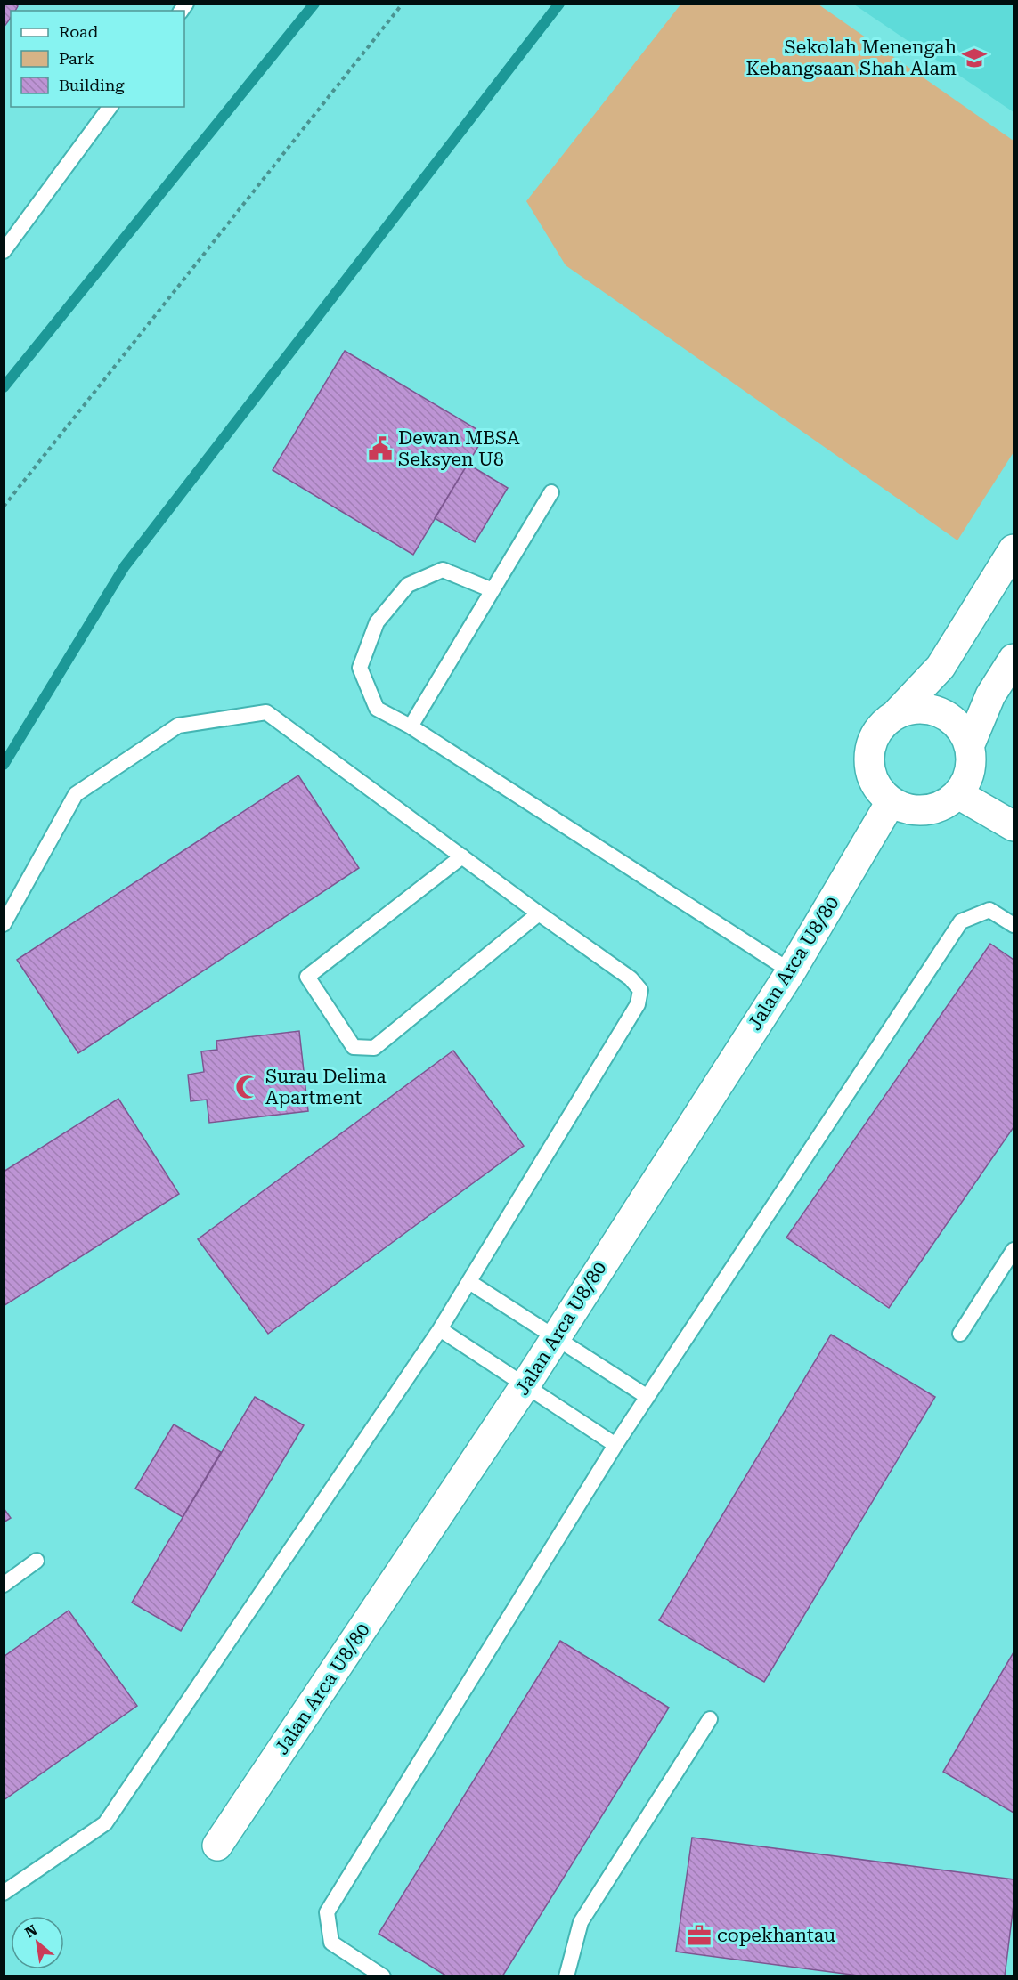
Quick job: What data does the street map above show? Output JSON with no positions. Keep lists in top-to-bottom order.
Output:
{
  "streets": {
    "street": ["Jalan Arca U8/80"]
  },
  "places": {
    "school or university": ["Sekolah Menengah Kebangsaan Shah Alam"],
    "public building": ["Dewan MBSA Seksyen U8"],
    "mosque": ["Surau Delima Apartment"],
    "office": ["copekhantau"]
  },
  "legend": ["Road", "Park", "Building"],
  "north": "top left"
}
